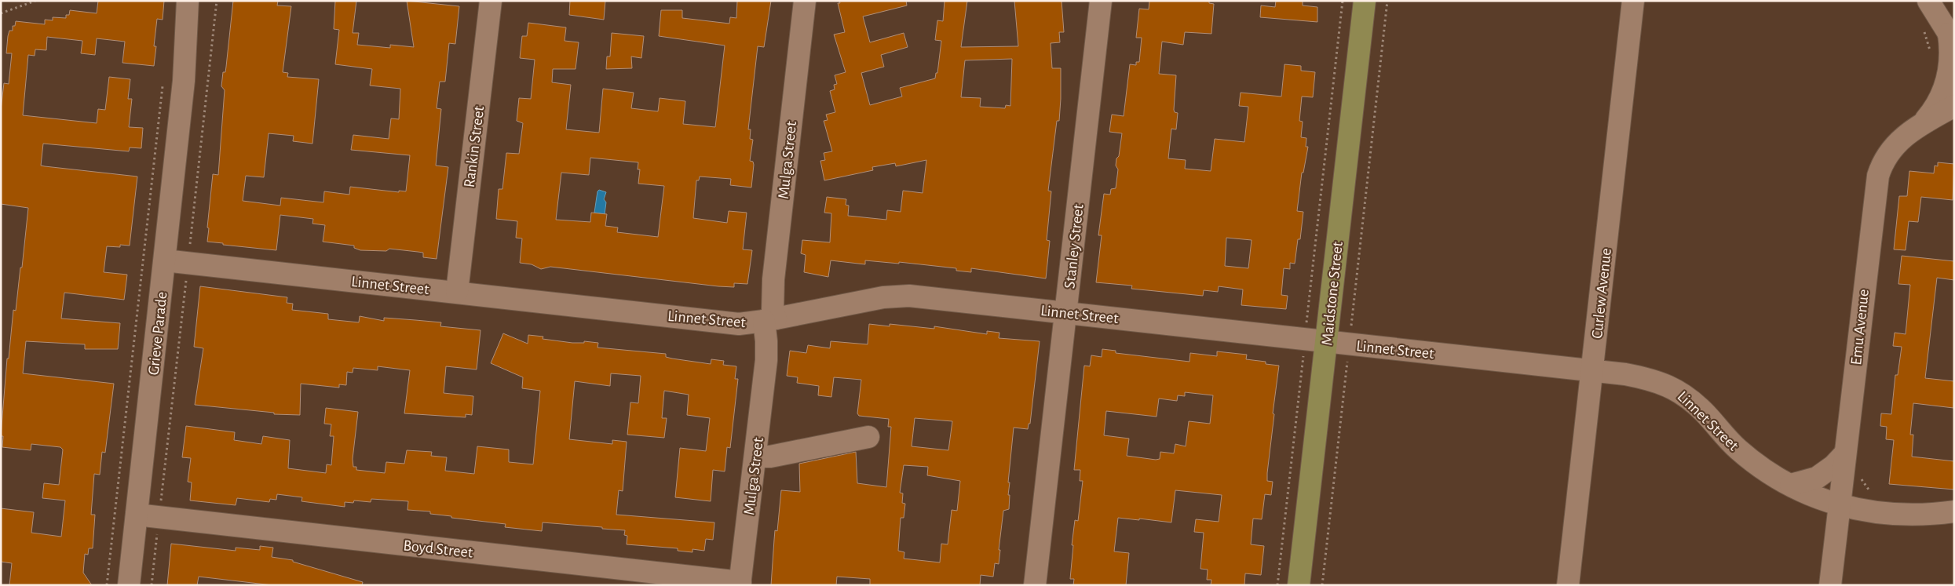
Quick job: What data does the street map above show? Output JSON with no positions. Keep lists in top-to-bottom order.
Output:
{
  "streets": {
    "main road": ["Maidstone Street"],
    "street": [
      "Rankin Street",
      "Mulga Street",
      "Stanley Street",
      "Linnet Street",
      "Curlew Avenue",
      "Emu Avenue",
      "Grieve Parade",
      "Boyd Street"
    ]
  },
  "crossings": [
    ["Rankin Street", "Linnet Street"],
    ["Mulga Street", "Linnet Street"],
    ["Mulga Street", "Boyd Street"],
    ["Stanley Street", "Linnet Street"],
    ["Linnet Street", "Maidstone Street"],
    ["Linnet Street", "Curlew Avenue"],
    ["Linnet Street", "Emu Avenue"],
    ["Linnet Street", "Grieve Parade"],
    ["Grieve Parade", "Boyd Street"]
  ]
}
